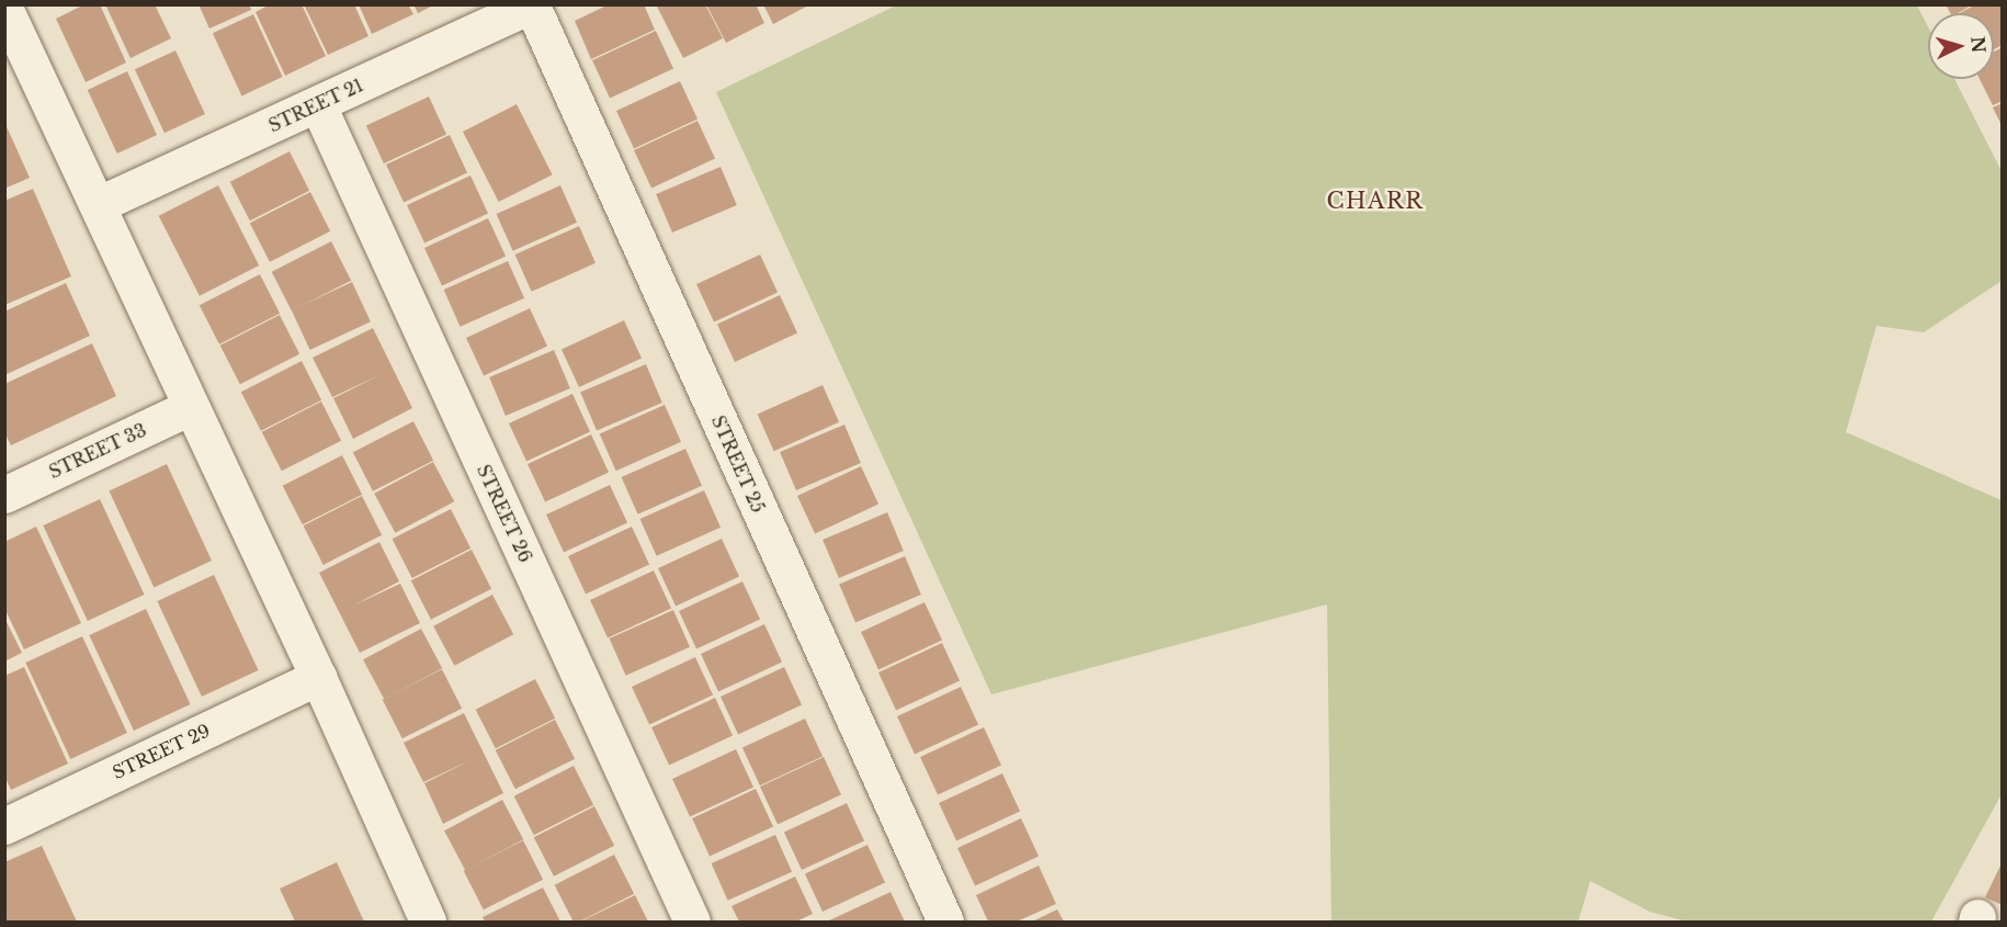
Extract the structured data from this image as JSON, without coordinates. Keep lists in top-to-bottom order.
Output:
{
  "streets": {
    "street": [
      "STREET 21",
      "STREET 33",
      "STREET 25",
      "STREET 26",
      "STREET 29"
    ]
  },
  "crossings": [
    ["STREET 21", "STREET 25"],
    ["STREET 21", "STREET 26"]
  ],
  "districts": ["CHARR"],
  "north": "right"
}
